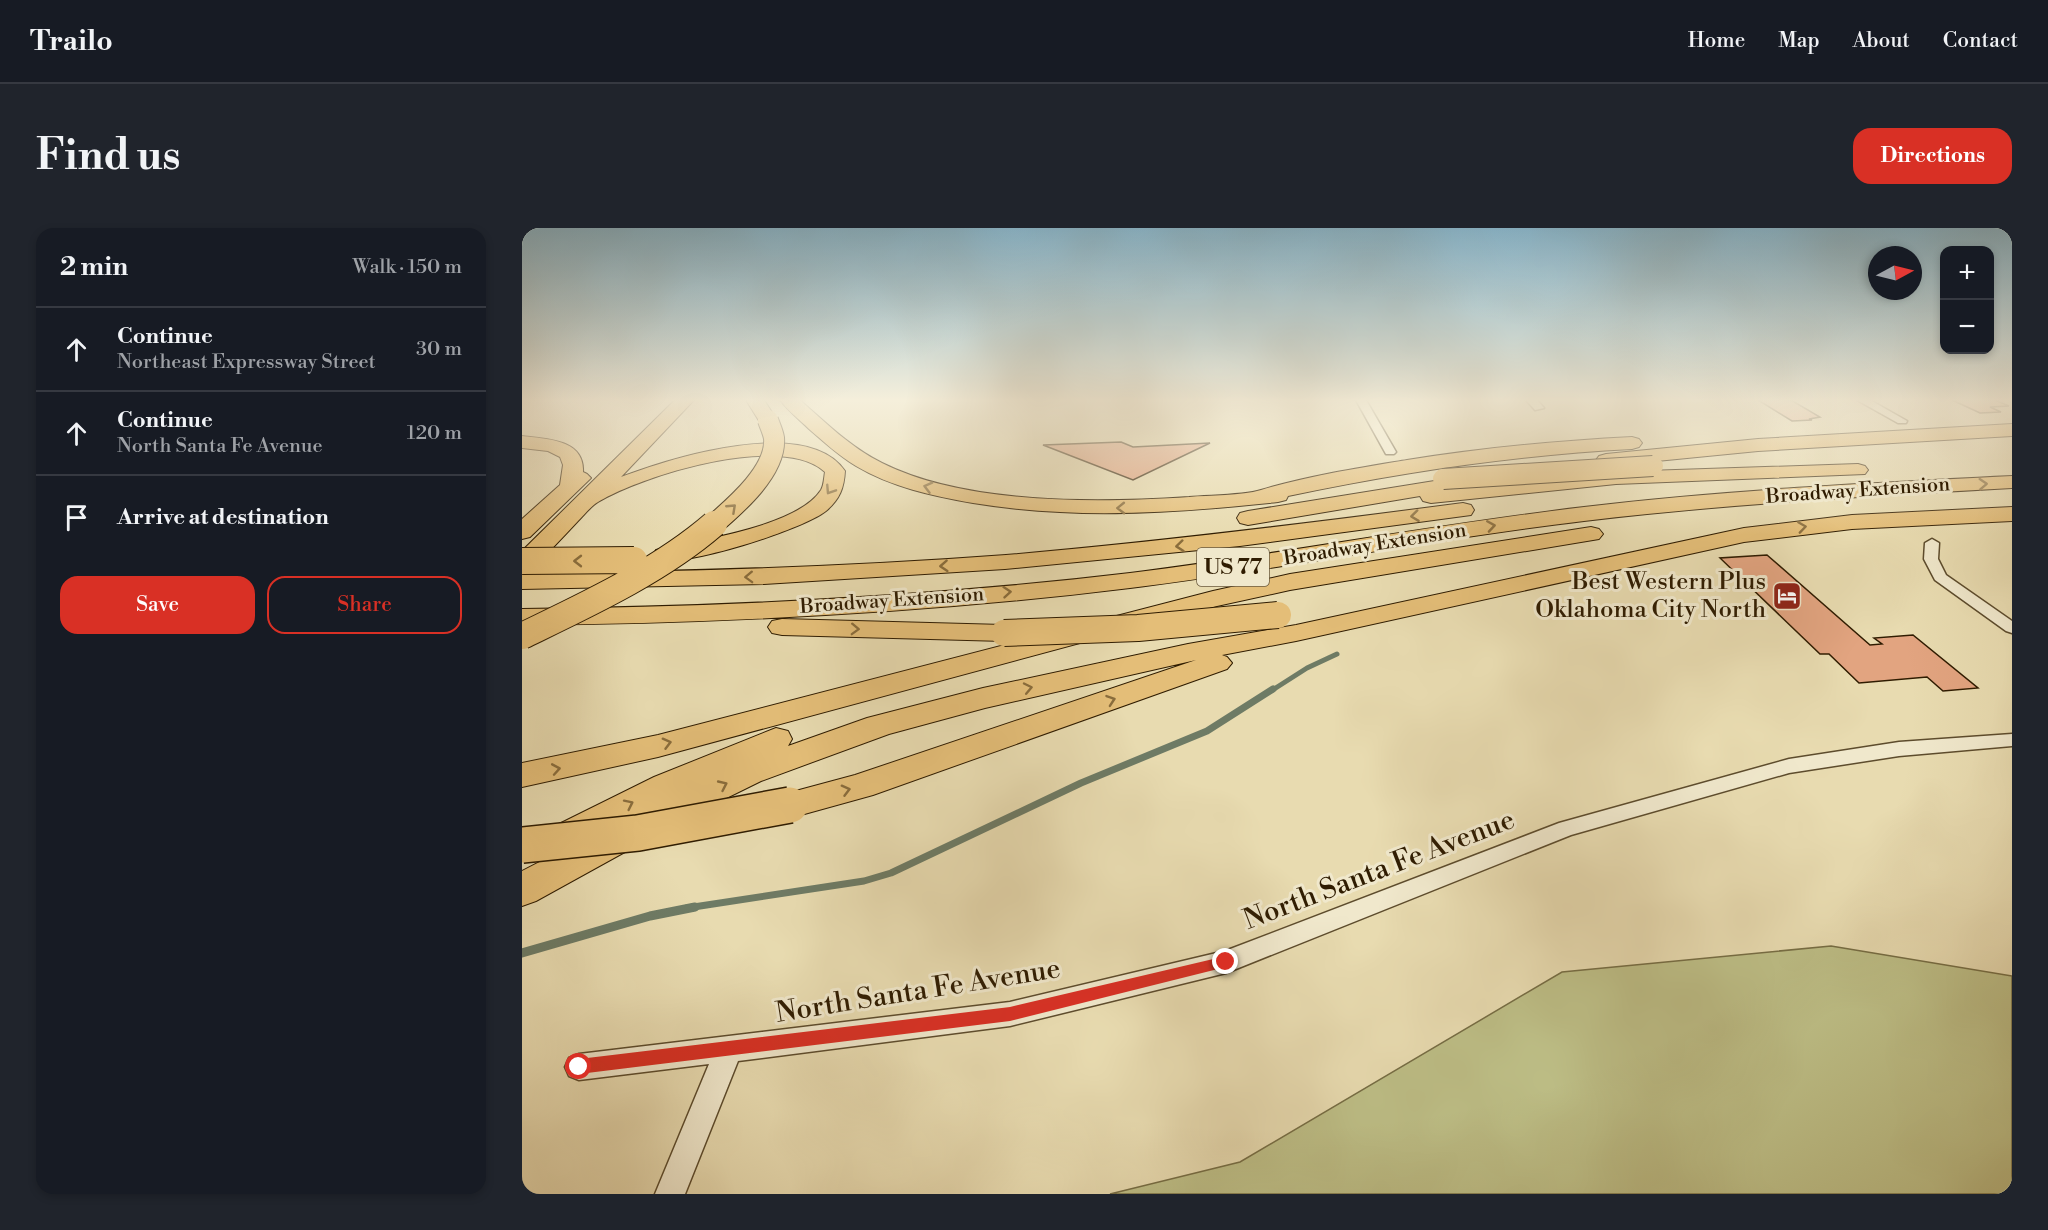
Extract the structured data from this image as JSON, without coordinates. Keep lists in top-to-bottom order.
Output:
{
  "streets": {
    "highway": ["Broadway Extension", "US 77"],
    "street": ["North Santa Fe Avenue"]
  },
  "places": {
    "hotel": ["Best Western Plus Oklahoma City North"]
  },
  "north": "right",
  "page": {
    "header": "Trailo",
    "nav": [
      "Home",
      "Map",
      "About",
      "Contact"
    ],
    "buttons": [
      "Directions",
      ["Save", "Share"]
    ],
    "title": "Find us",
    "heading": ["2 min", "Walk · 150 m"],
    "map_buttons": ["+", "−"],
    "list": [
      ["Continue", "Northeast Expressway Street", "30 m"],
      ["Continue", "North Santa Fe Avenue", "120 m"],
      "Arrive at destination"
    ]
  }
}
